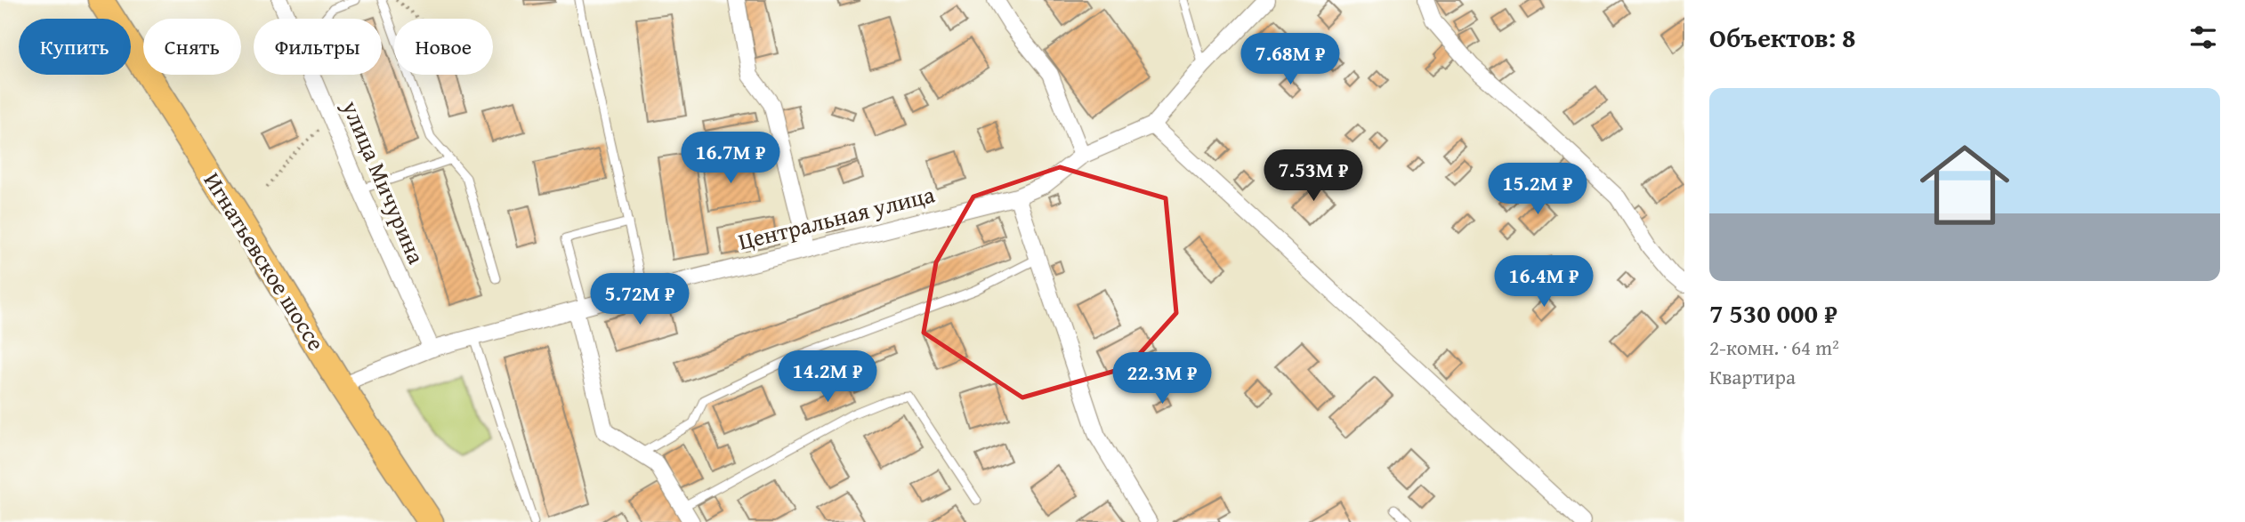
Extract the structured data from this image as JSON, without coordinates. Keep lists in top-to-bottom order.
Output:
{
  "streets": {
    "main road": ["Игнатьевское шоссе"],
    "street": ["улица Мичурина", "Центральная улица"]
  },
  "crossings": [
    ["улица Мичурина", "Центральная улица"],
    ["Центральная улица", "Игнатьевское шоссе"]
  ],
  "page": {
    "heading": "Объектов: 8",
    "chip": [
      "Купить",
      "Снять",
      "Фильтры",
      "Новое"
    ],
    "price": [
      "7.68M ₽",
      "16.7M ₽",
      "7.53M ₽",
      "15.2M ₽",
      "16.4M ₽",
      "5.72M ₽",
      "14.2M ₽",
      "22.3M ₽"
    ],
    "list": [
      {
        "name": "7 530 000 ₽",
        "note": "2-комн. · 64 m² · Квартира"
      }
    ]
  }
}
